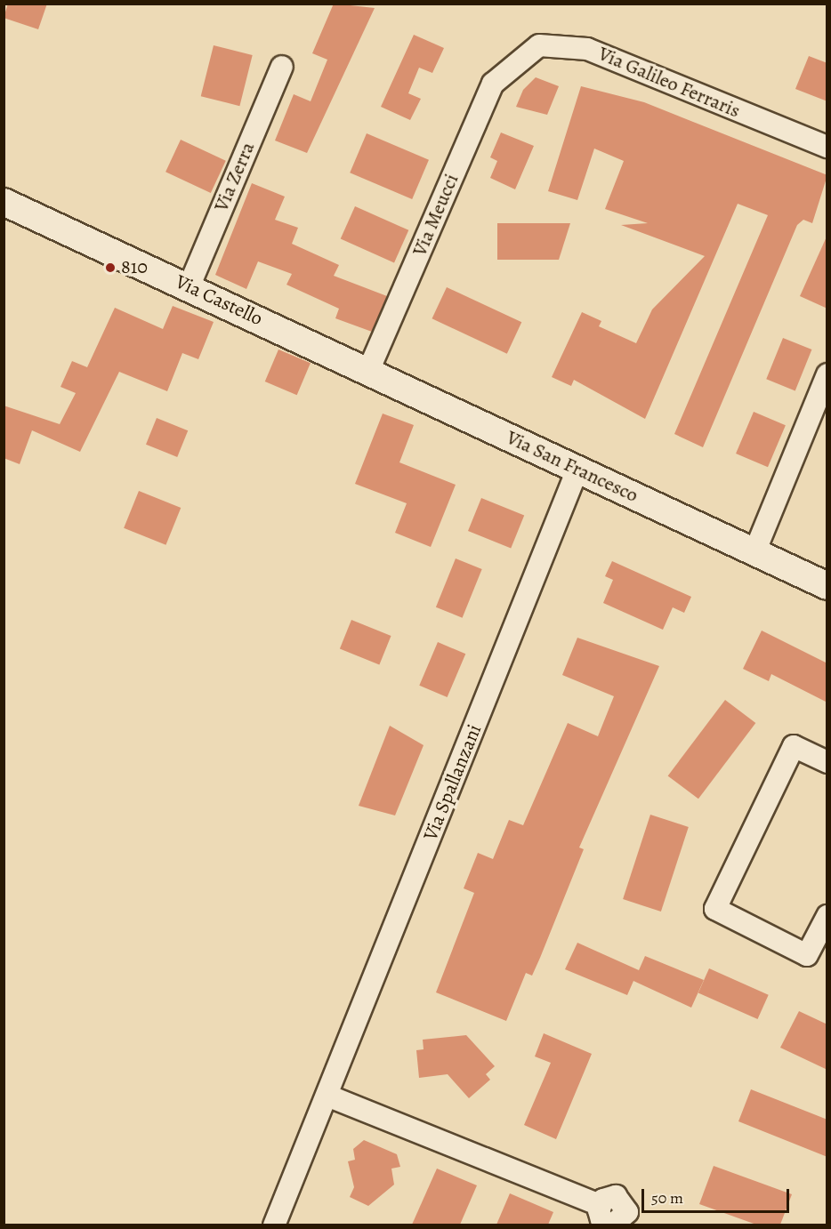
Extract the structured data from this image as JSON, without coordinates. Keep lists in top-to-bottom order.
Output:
{
  "streets": {
    "street": [
      "Via Galileo Ferraris",
      "Via Zerra",
      "Via Meucci",
      "Via Castello",
      "Via San Francesco",
      "Via Spallanzani"
    ]
  },
  "crossings": [
    ["Via Galileo Ferraris", "Via Meucci"],
    ["Via Zerra", "Via Castello"],
    ["Via Meucci", "Via San Francesco"],
    ["Via Castello", "Via San Francesco"],
    ["Via San Francesco", "Via Spallanzani"]
  ],
  "places": ["810"],
  "scale_bar": "50 m"
}
